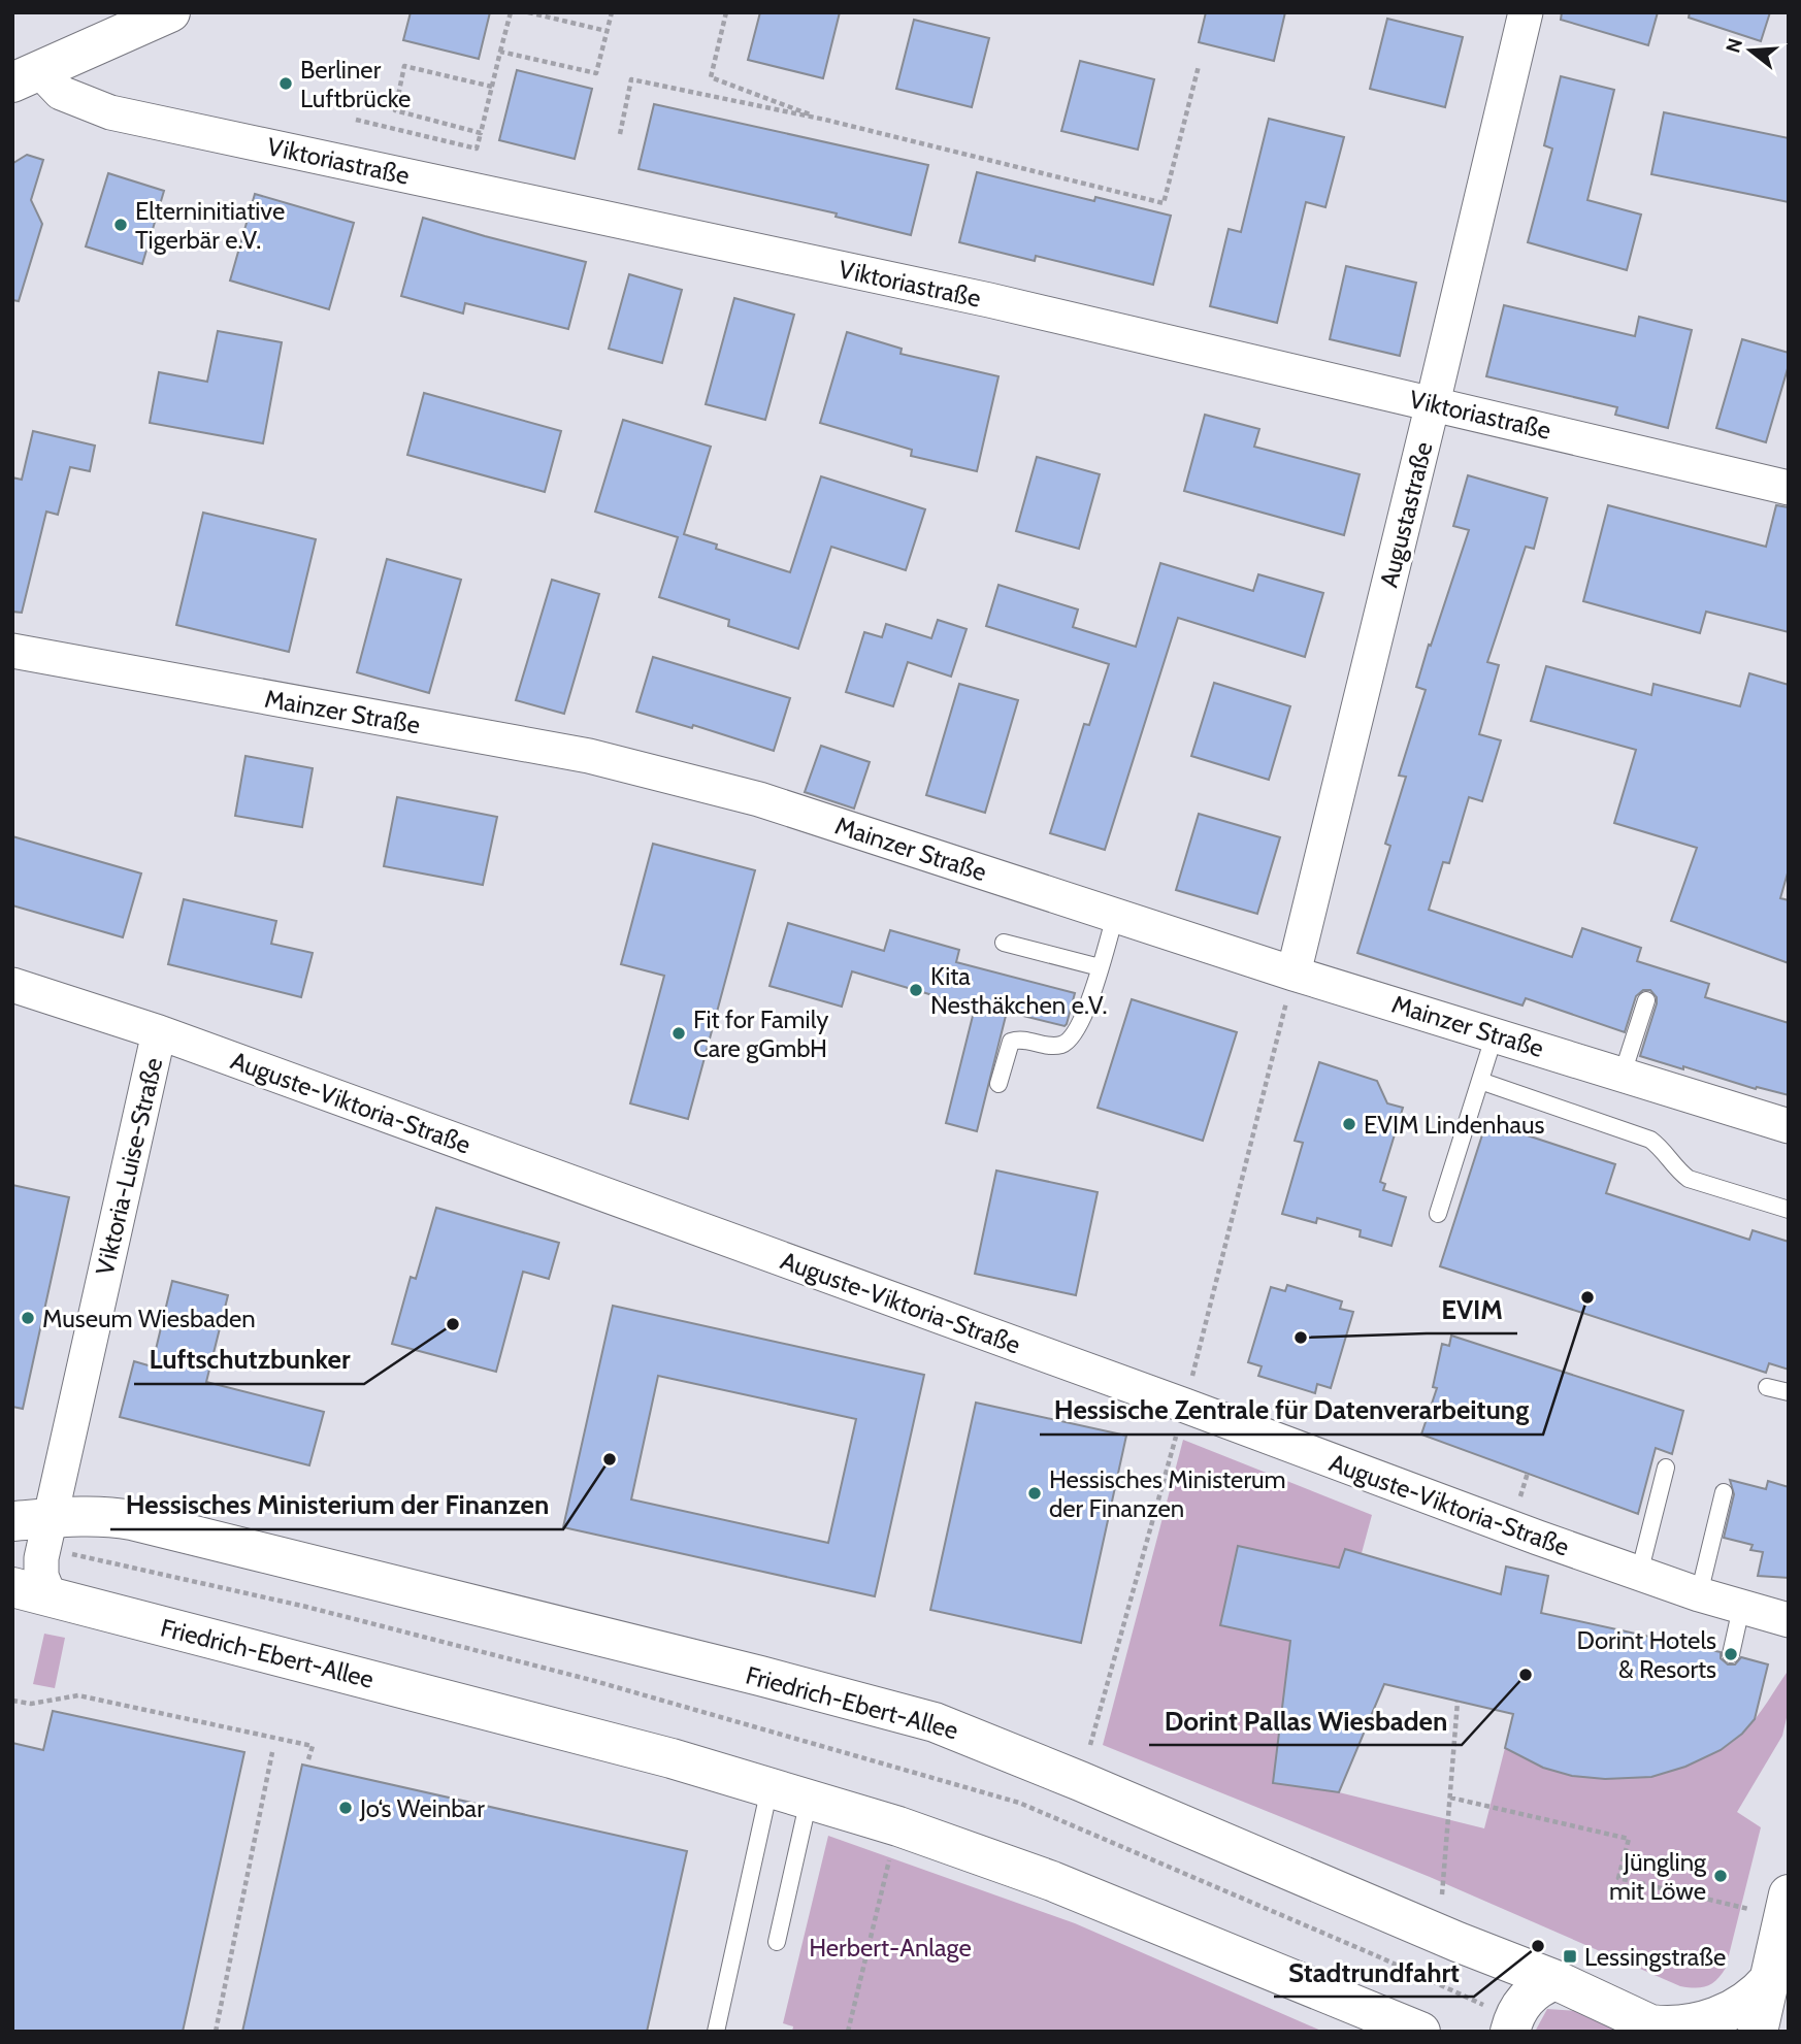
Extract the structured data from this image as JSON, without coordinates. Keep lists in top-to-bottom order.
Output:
{
  "streets": {
    "street": [
      "Viktoriastraße",
      "Augustastraße",
      "Mainzer Straße",
      "Auguste-Viktoria-Straße",
      "Viktoria-Luise-Straße",
      "Friedrich-Ebert-Allee"
    ]
  },
  "crossings": [
    ["Viktoriastraße", "Augustastraße"],
    ["Augustastraße", "Mainzer Straße"],
    ["Auguste-Viktoria-Straße", "Viktoria-Luise-Straße"],
    ["Viktoria-Luise-Straße", "Friedrich-Ebert-Allee"]
  ],
  "parks": ["Herbert-Anlage"],
  "places": {
    "other": [
      "Berliner Luftbrücke",
      "Elterninitiative Tigerbär e.V.",
      "Kita Nesthäkchen e.V.",
      "Fit for Family Care gGmbH",
      "EVIM Lindenhaus",
      "Hessische Zentrale für Datenverarbeitung",
      "Museum Wiesbaden",
      "Luftschutzbunker",
      "EVIM",
      "Hessisches Ministerium der Finanzen",
      "Hessisches Ministerum der Finanzen",
      "Dorint Hotels & Resorts",
      "Dorint Pallas Wiesbaden",
      "Jo‘s Weinbar",
      "Jüngling mit Löwe",
      "Stadtrundfahrt"
    ],
    "transit": ["Lessingstraße"]
  },
  "north": "left"
}
